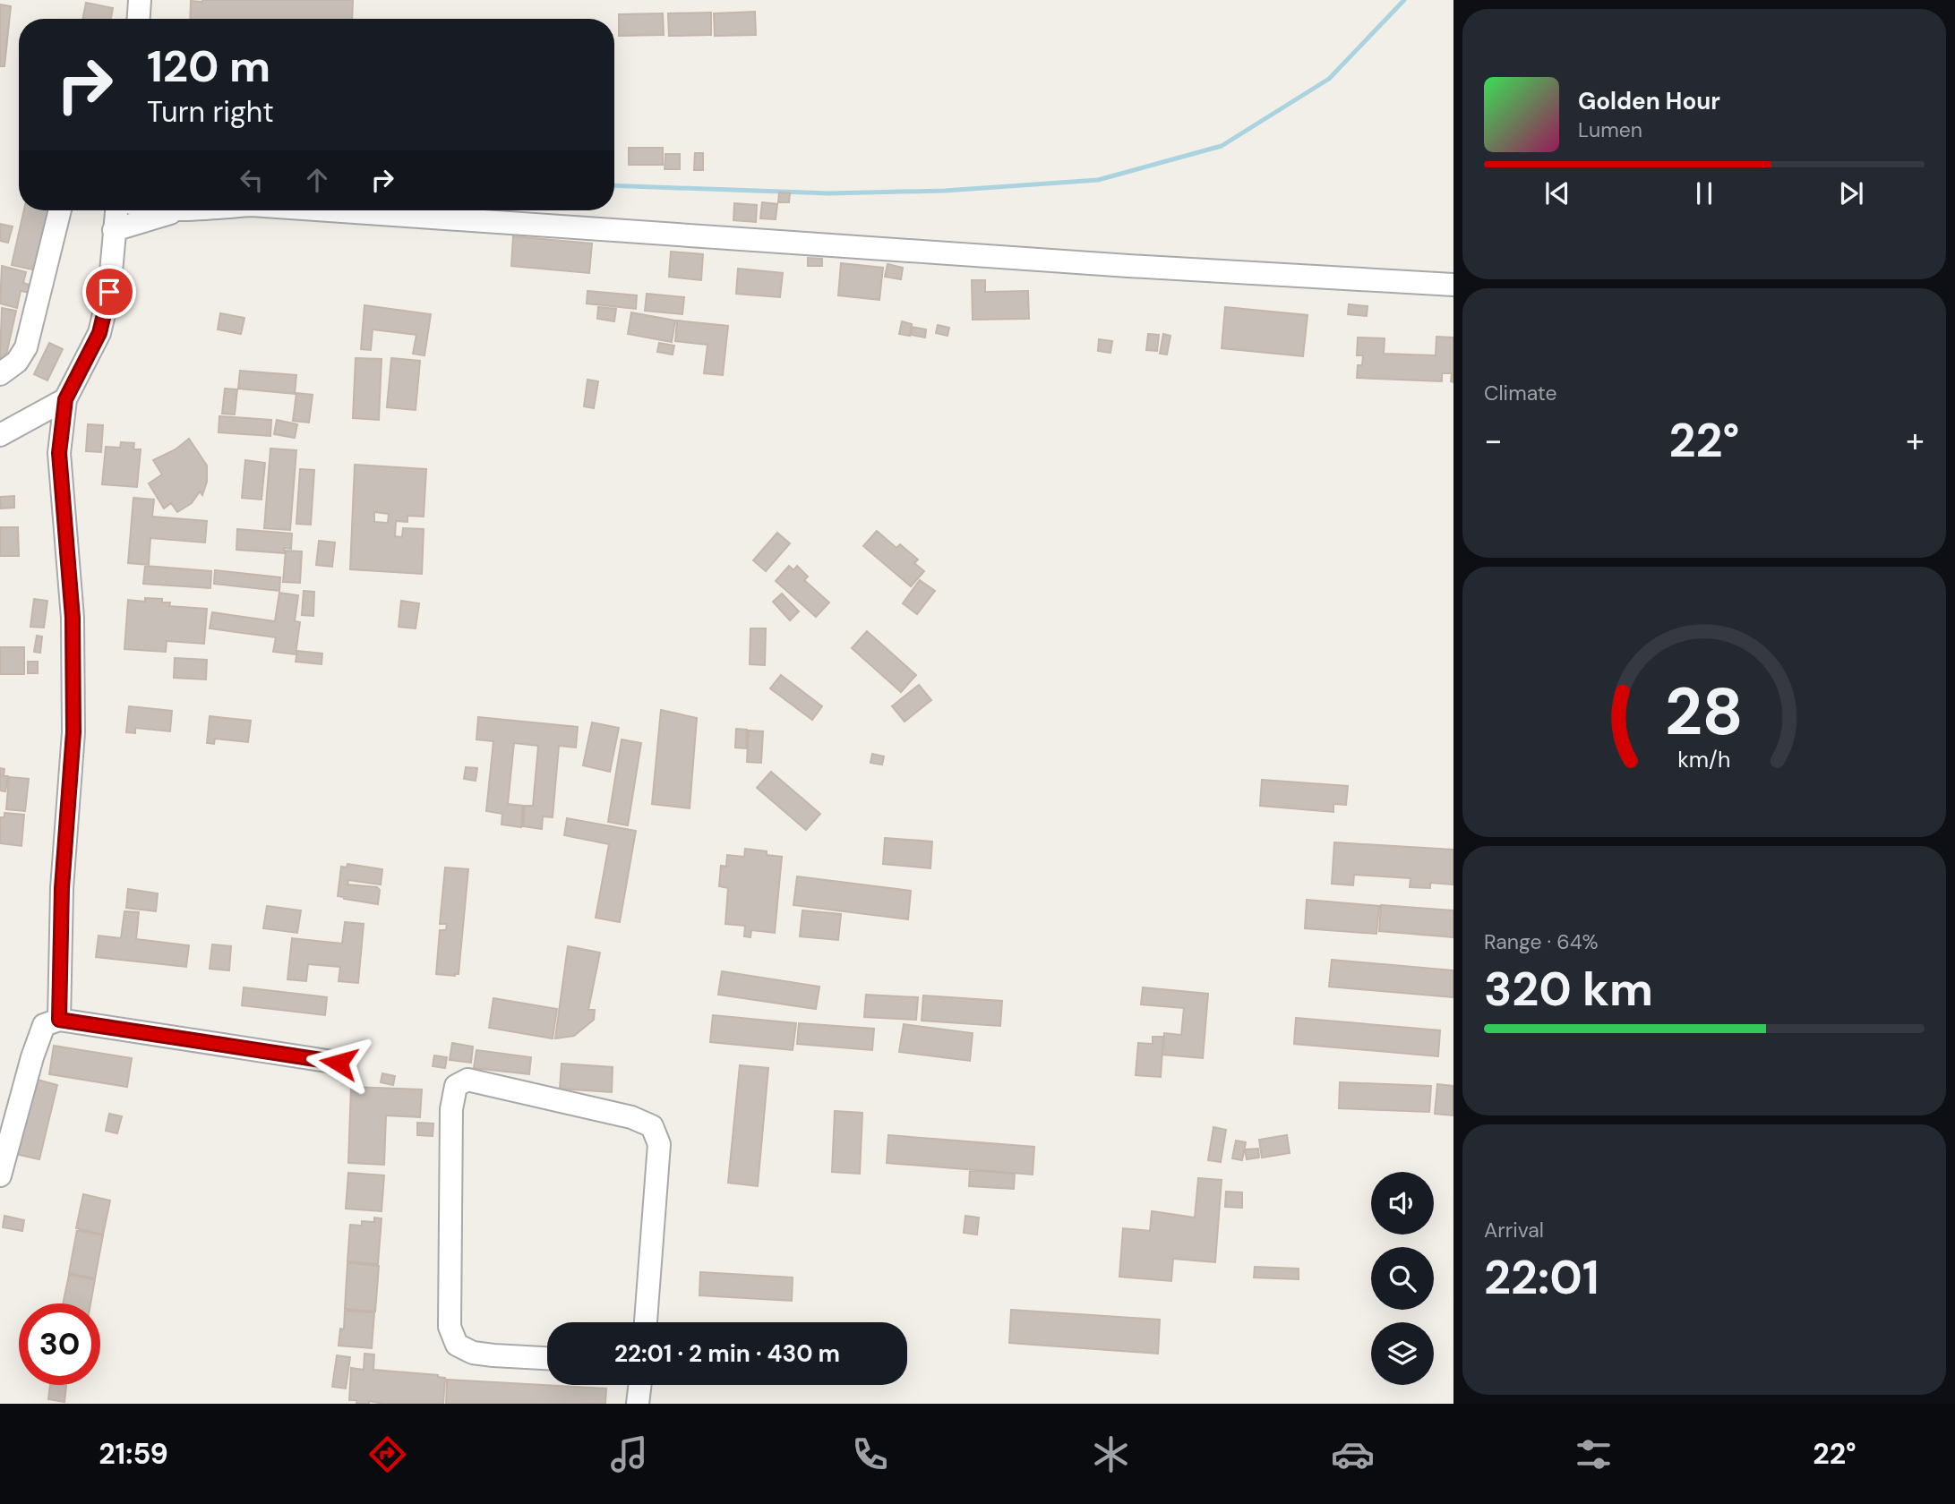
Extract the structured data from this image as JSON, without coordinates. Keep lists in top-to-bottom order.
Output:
{
  "page": {
    "turn": ["120 m", "Turn right"],
    "song": ["Golden Hour", "Lumen"],
    "tile": [
      "Climate",
      ["Range · 64%", "320 km"],
      ["Arrival", "22:01"]
    ],
    "heat": ["−", "22°", "+"],
    "limit": "30",
    "trip": "22:01 · 2 min · 430 m",
    "tabs": ["21:59", "22°"],
    "gauge": ["28", "km/h"]
  }
}
